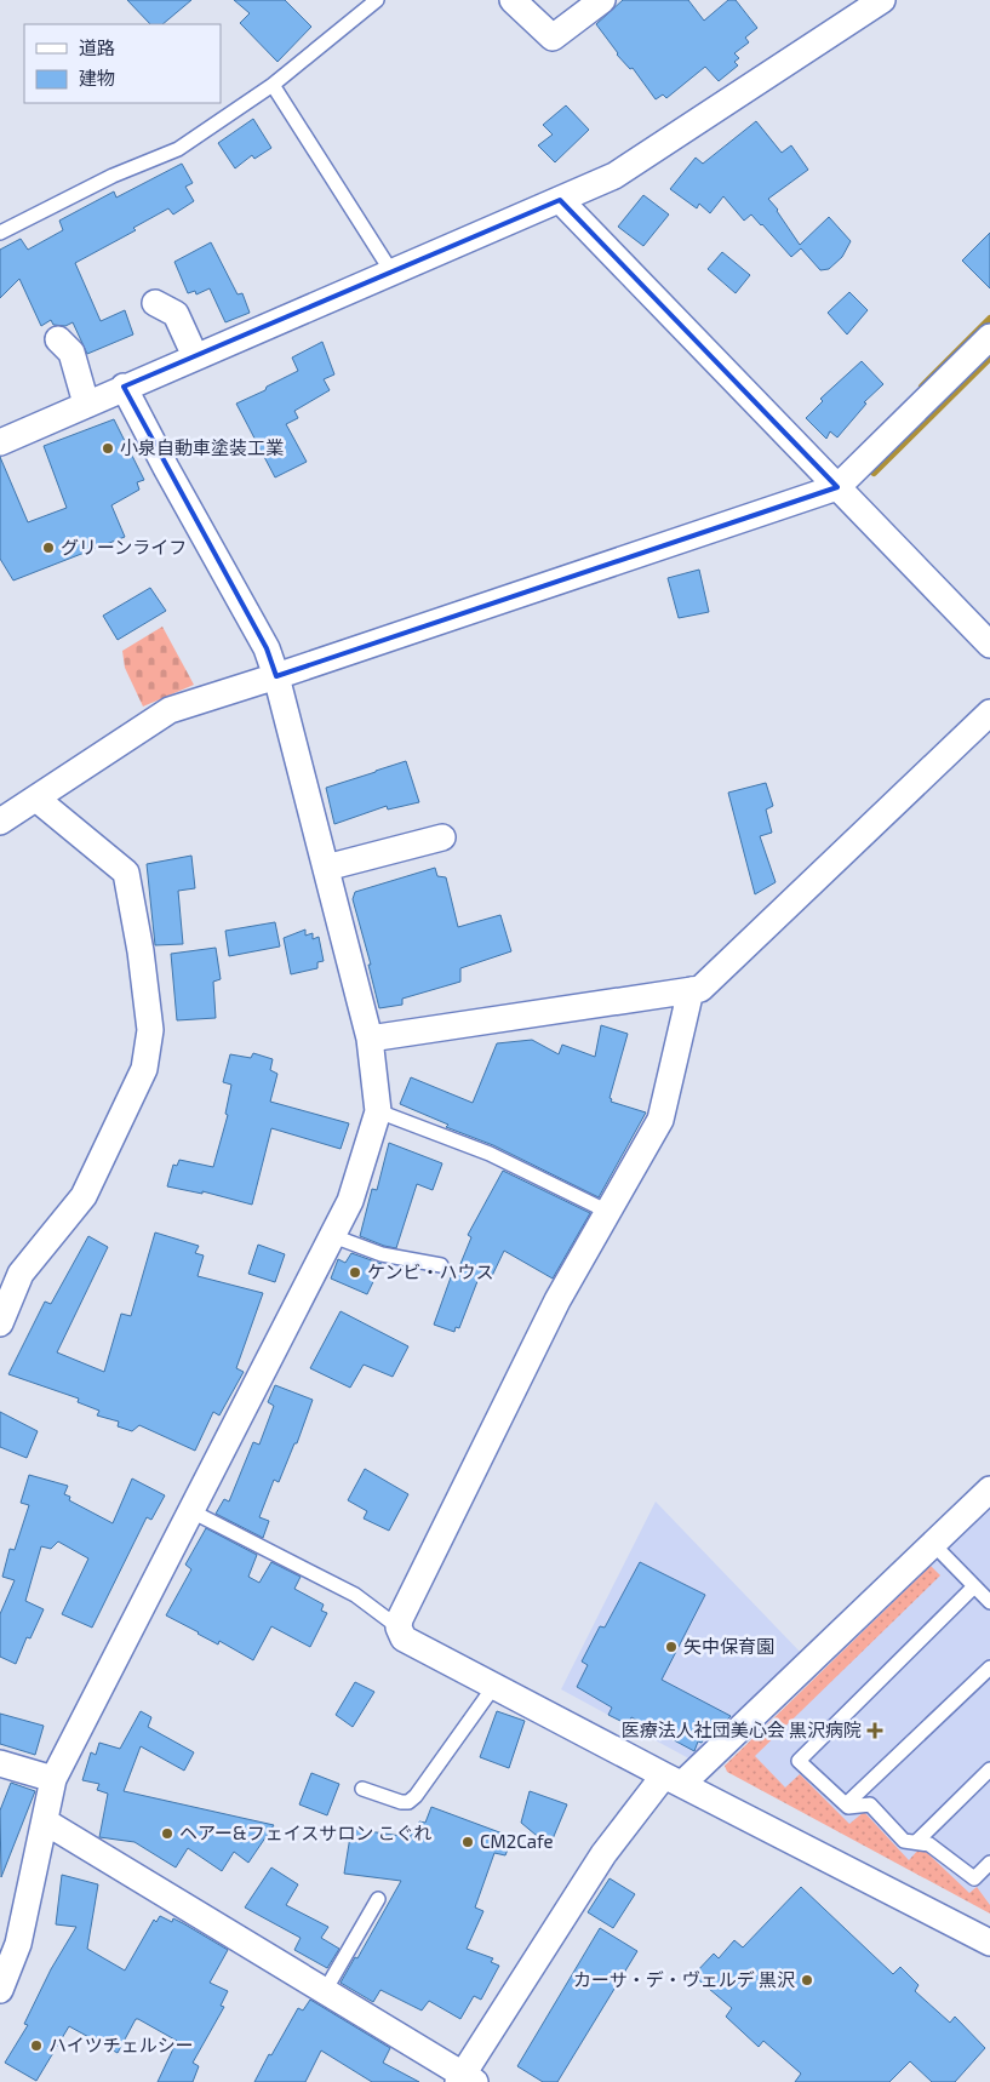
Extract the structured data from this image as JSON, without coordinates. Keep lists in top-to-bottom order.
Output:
{
  "places": {
    "other": [
      "小泉自動車塗装工業",
      "グリーンライフ",
      "ケンビ・ハウス",
      "矢中保育園",
      "ヘアー&フェイスサロン こぐれ",
      "CM2Cafe",
      "カーサ・デ・ヴェルデ 黒沢",
      "ハイツチェルシー"
    ],
    "health": ["医療法人社団美心会 黒沢病院"]
  },
  "legend": ["道路", "建物"]
}
